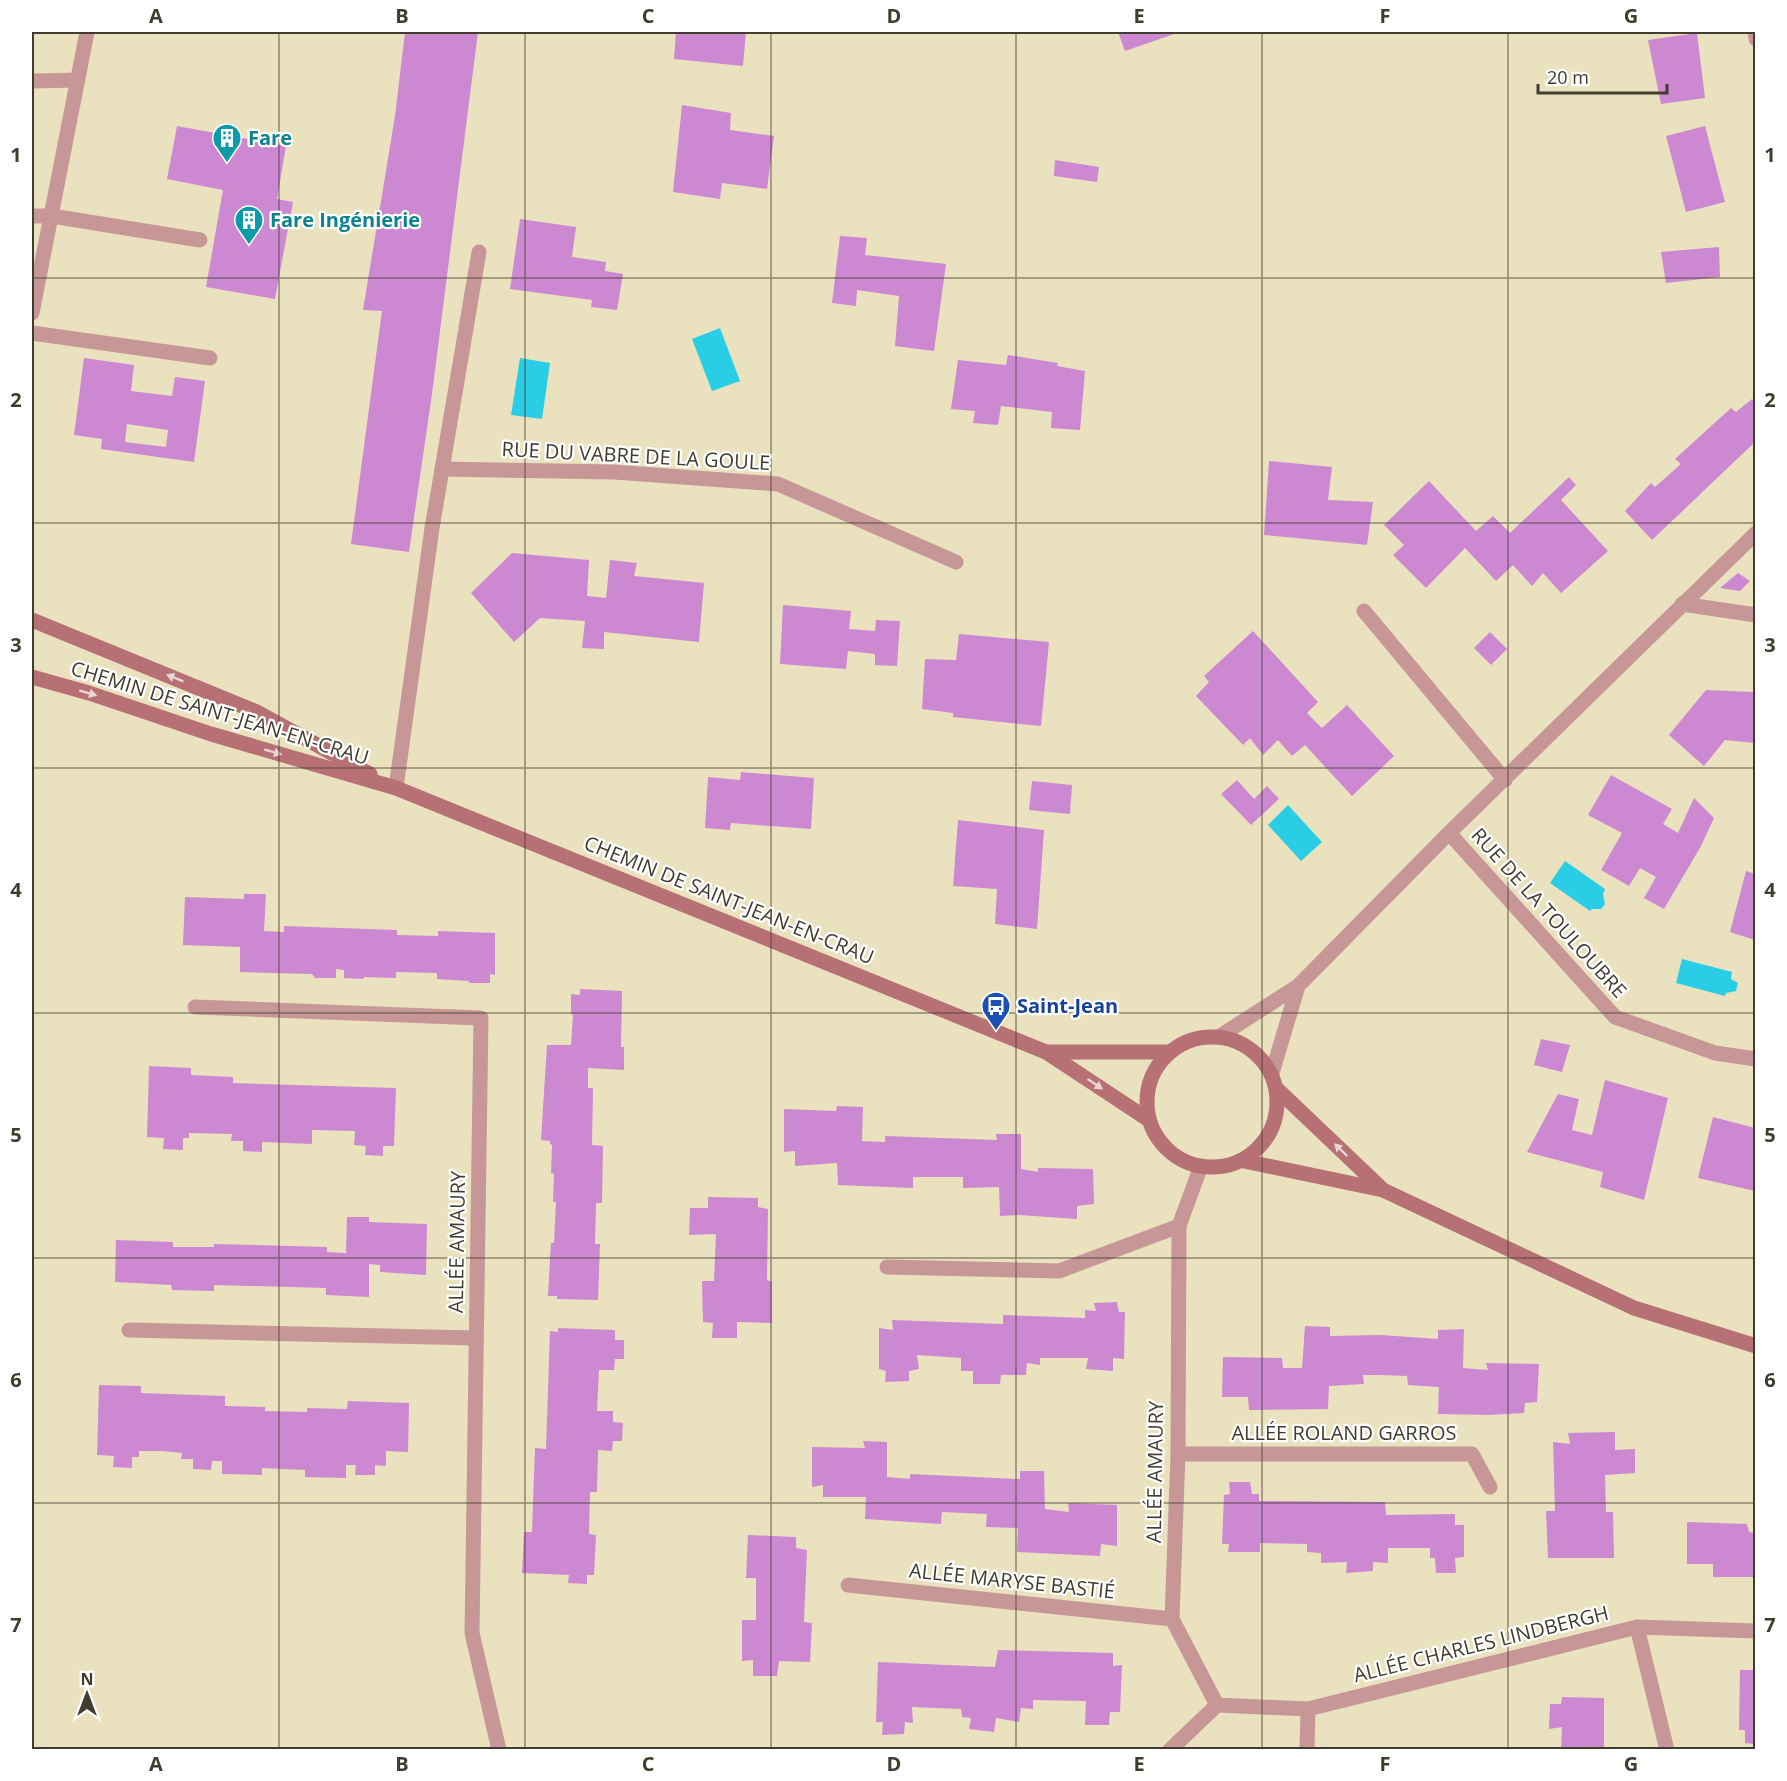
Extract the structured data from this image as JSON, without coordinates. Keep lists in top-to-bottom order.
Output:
{
  "streets": {
    "street": [
      "RUE DU VABRE DE LA GOULE",
      "CHEMIN DE SAINT-JEAN-EN-CRAU",
      "RUE DE LA TOULOUBRE",
      "ALLÉE AMAURY",
      "ALLÉE ROLAND GARROS",
      "ALLÉE MARYSE BASTIÉ",
      "ALLÉE CHARLES LINDBERGH"
    ]
  },
  "crossings": [
    ["ALLÉE AMAURY", "ALLÉE ROLAND GARROS"],
    ["ALLÉE AMAURY", "ALLÉE MARYSE BASTIÉ"],
    ["ALLÉE AMAURY", "ALLÉE CHARLES LINDBERGH"]
  ],
  "places": {
    "building": ["Fare", "Fare Ingénierie"],
    "bus stop": ["Saint-Jean"]
  },
  "scale_bar": "20 m",
  "north": "top",
  "grid": {
    "columns": [
      "A",
      "B",
      "C",
      "D",
      "E",
      "F",
      "G"
    ],
    "rows": [
      "1",
      "2",
      "3",
      "4",
      "5",
      "6",
      "7"
    ]
  }
}
